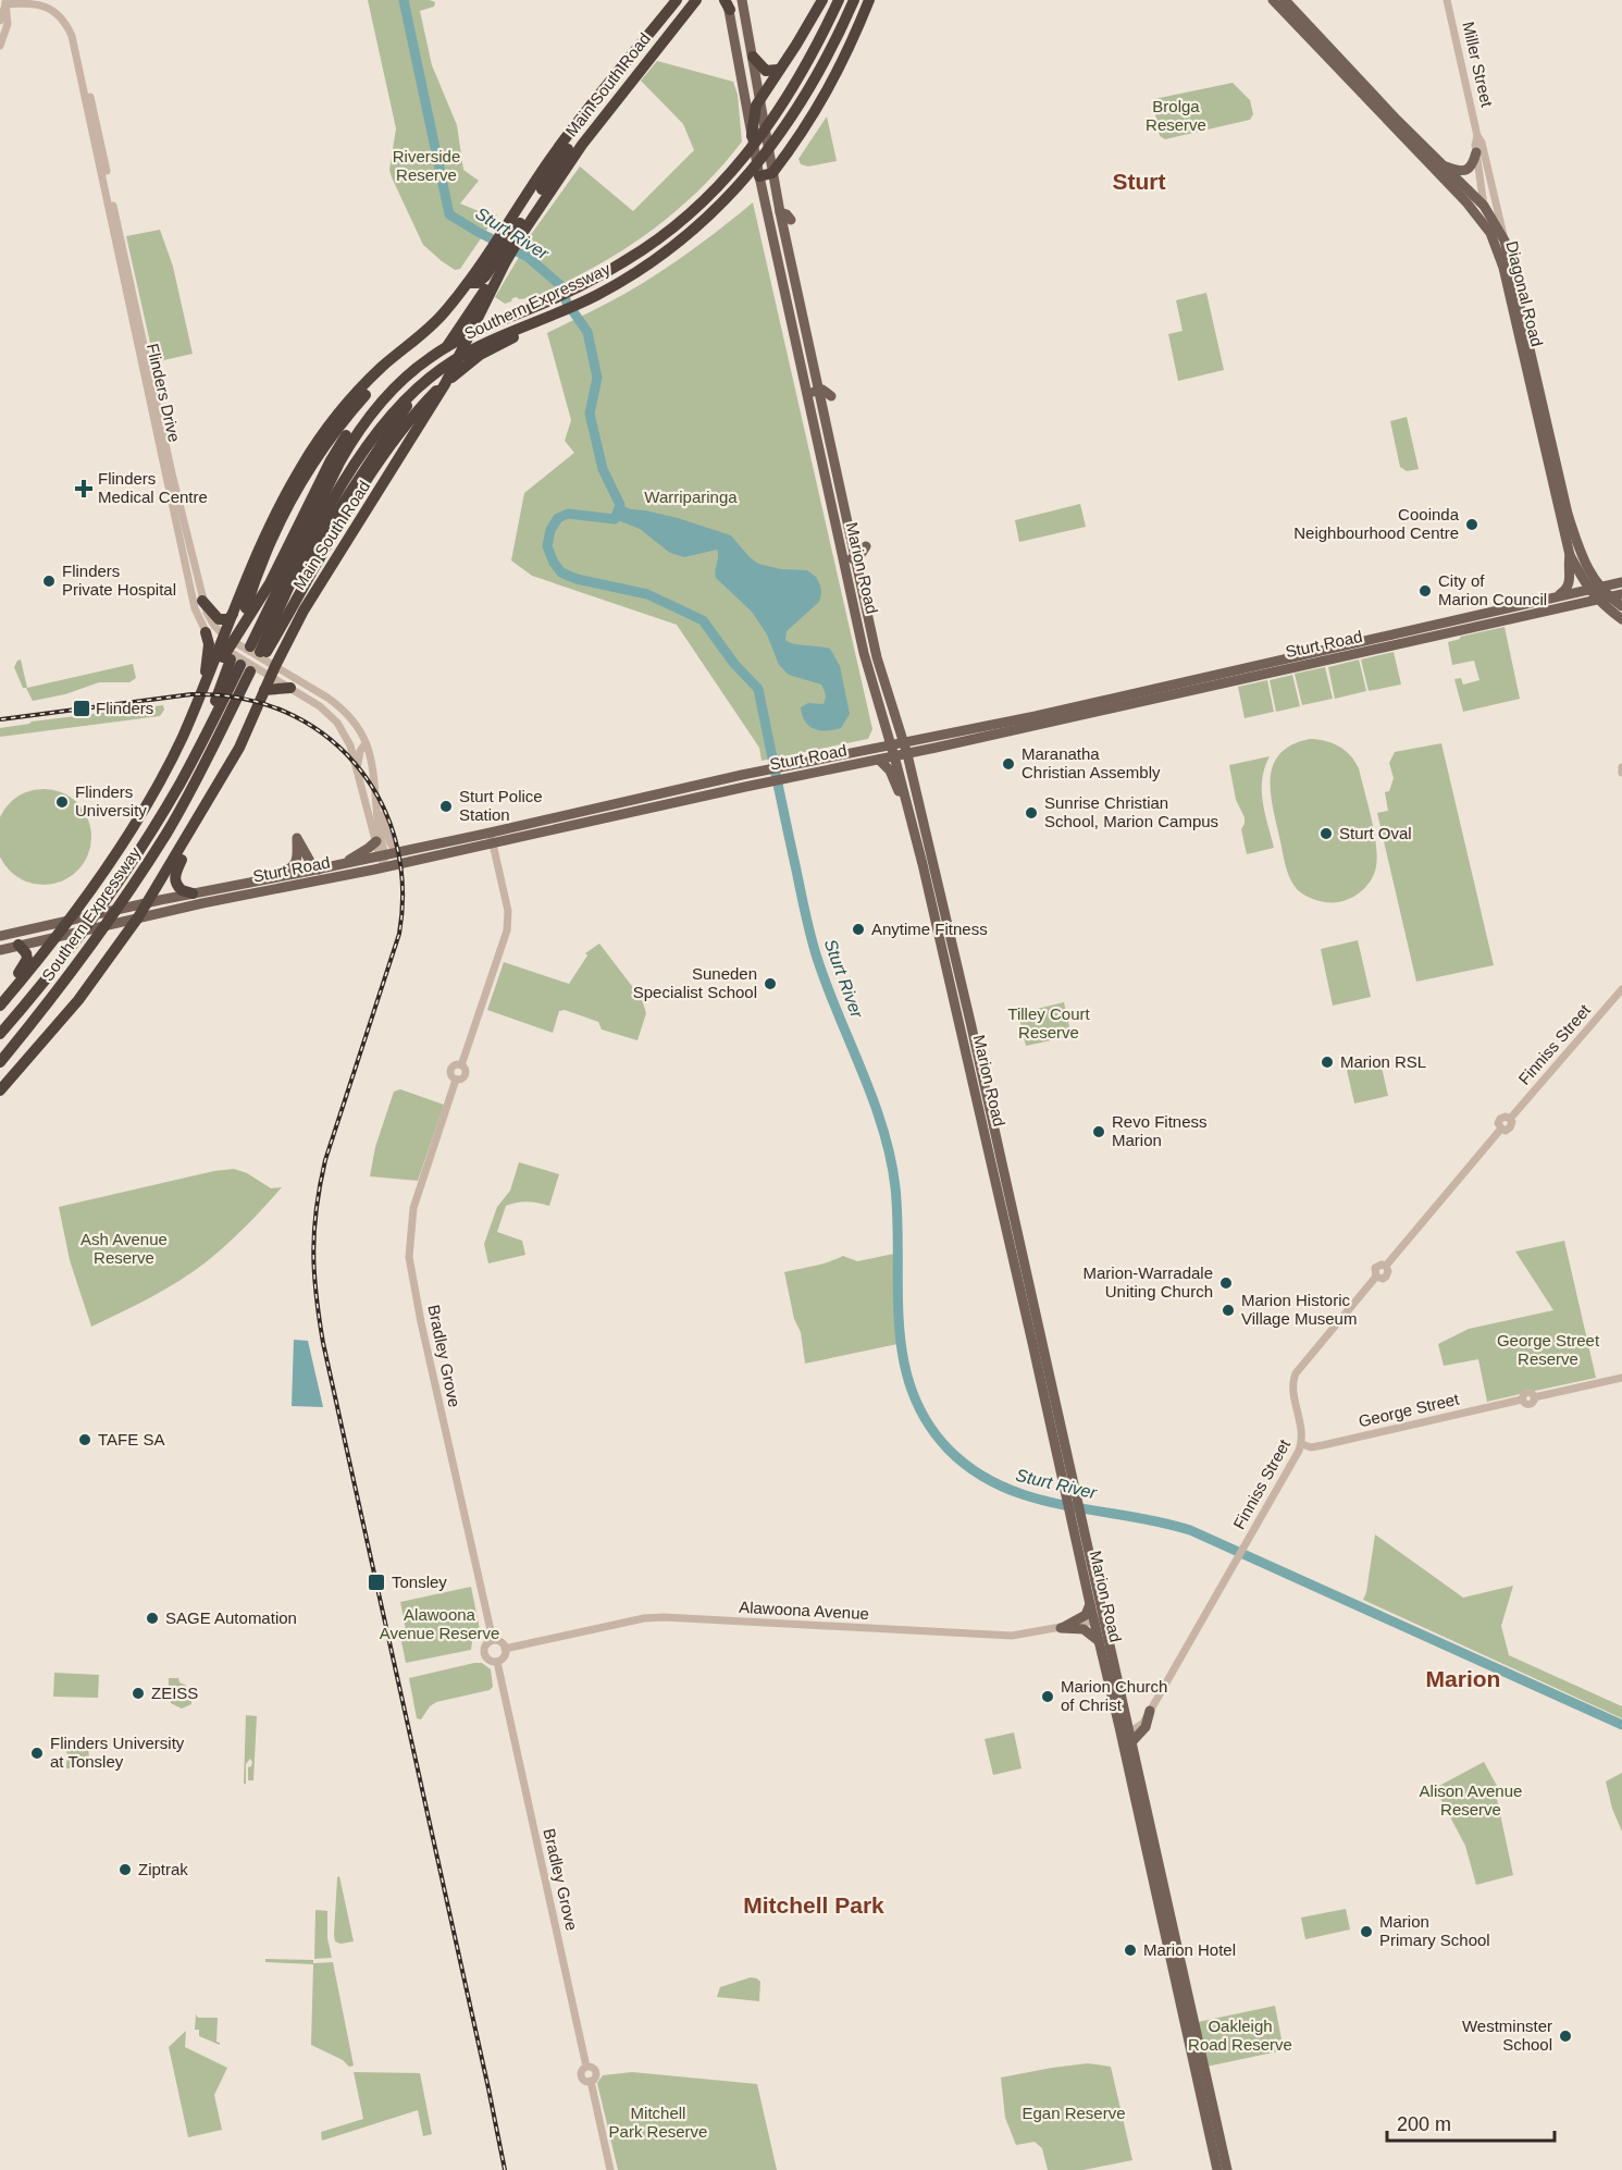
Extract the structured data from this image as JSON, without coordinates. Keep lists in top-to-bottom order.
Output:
{
  "streets": {
    "highway": ["Main South Road", "Southern Expressway"],
    "main road": ["Diagonal Road", "Marion Road", "Sturt Road"],
    "street": [
      "Miller Street",
      "Flinders Drive",
      "Finniss Street",
      "Bradley Grove",
      "George Street",
      "Alawoona Avenue"
    ]
  },
  "crossings": [
    ["Miller Street", "Diagonal Road"],
    ["Main South Road", "Southern Expressway"],
    ["Main South Road", "Flinders Drive"],
    ["Main South Road", "Sturt Road"],
    ["Diagonal Road", "Sturt Road"],
    ["Southern Expressway", "Flinders Drive"],
    ["Southern Expressway", "Marion Road"],
    ["Marion Road", "Sturt Road"],
    ["Marion Road", "Finniss Street"],
    ["Marion Road", "Alawoona Avenue"],
    ["Sturt Road", "Bradley Grove"],
    ["Finniss Street", "George Street"],
    ["Bradley Grove", "Alawoona Avenue"]
  ],
  "districts": ["Sturt", "Marion", "Mitchell Park"],
  "water": ["Sturt River"],
  "parks": [
    "Brolga Reserve",
    "Riverside Reserve",
    "Warriparinga",
    "Tilley Court Reserve",
    "Ash Avenue Reserve",
    "George Street Reserve",
    "Alawoona Avenue Reserve",
    "Alison Avenue Reserve",
    "Oakleigh Road Reserve",
    "Mitchell Park Reserve",
    "Egan Reserve"
  ],
  "places": {
    "health": ["Flinders Medical Centre"],
    "other": [
      "Cooinda Neighbourhood Centre",
      "Flinders Private Hospital",
      "City of Marion Council",
      "Maranatha Christian Assembly",
      "Flinders University",
      "Sturt Police Station",
      "Sunrise Christian School, Marion Campus",
      "Sturt Oval",
      "Anytime Fitness",
      "Suneden Specialist School",
      "Marion RSL",
      "Revo Fitness Marion",
      "Marion-Warradale Uniting Church",
      "Marion Historic Village Museum",
      "TAFE SA",
      "SAGE Automation",
      "ZEISS",
      "Marion Church of Christ",
      "Flinders University at Tonsley",
      "Ziptrak",
      "Marion Primary School",
      "Marion Hotel",
      "Westminster School"
    ],
    "transit": ["Flinders", "Tonsley"]
  },
  "scale_bar": "200 m"
}
